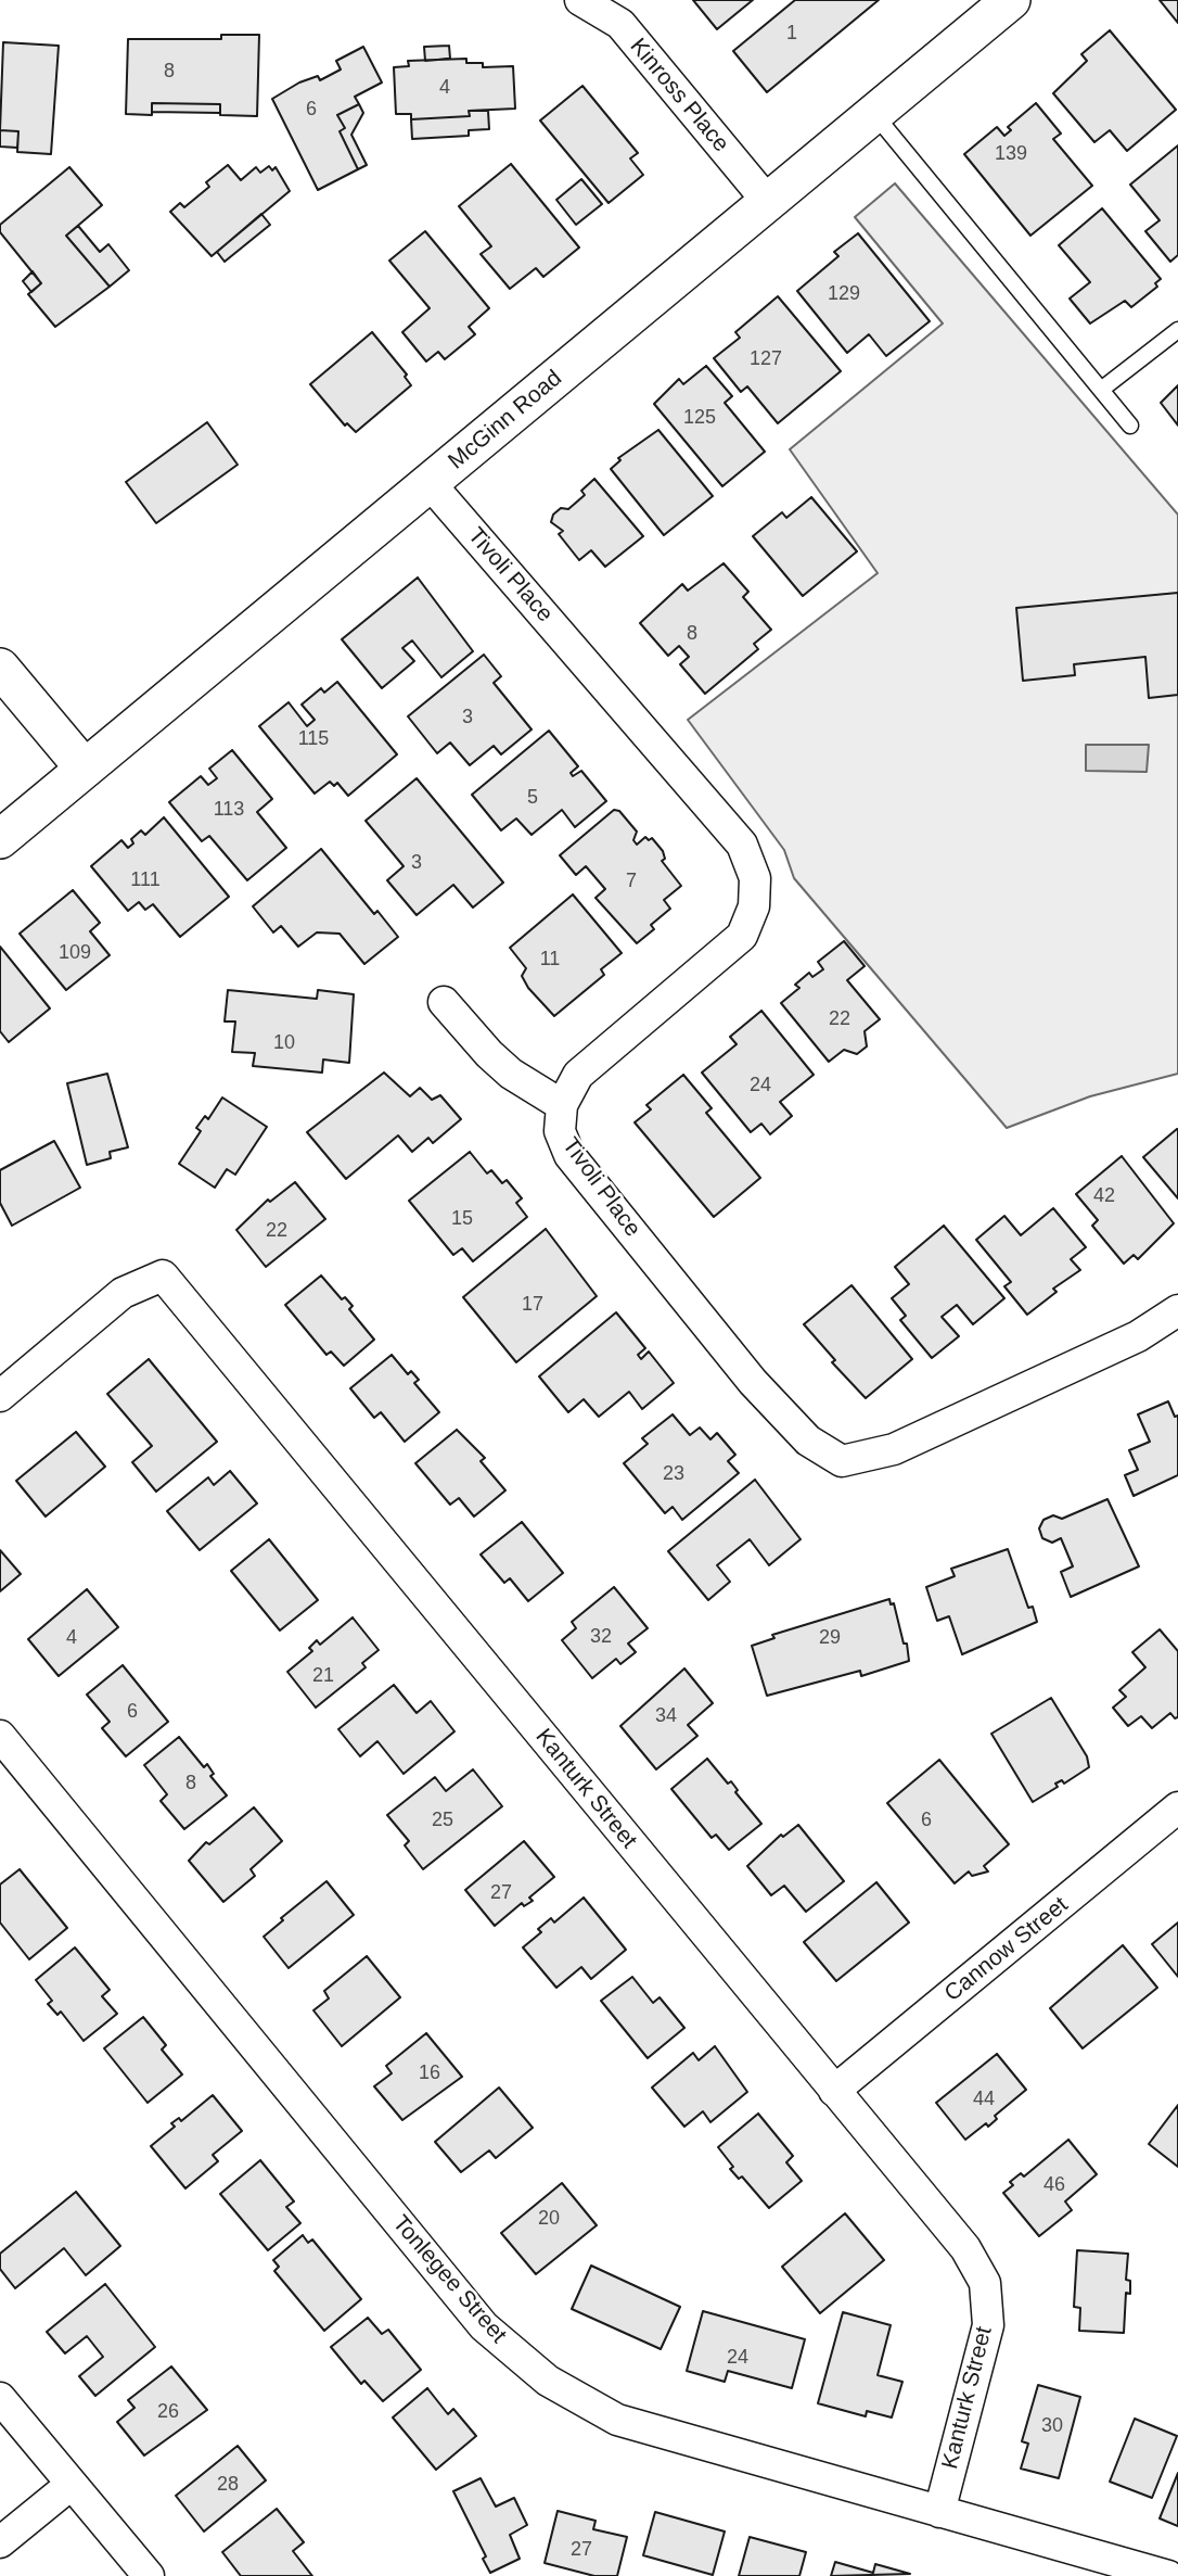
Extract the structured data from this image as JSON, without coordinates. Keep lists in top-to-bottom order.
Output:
{
  "streets": {
    "street": [
      "Kinross Place",
      "McGinn Road",
      "Tivoli Place",
      "Kanturk Street",
      "Cannow Street",
      "Tonlegee Street"
    ]
  },
  "crossings": [
    ["Kinross Place", "McGinn Road"],
    ["McGinn Road", "Tivoli Place"],
    ["Kanturk Street", "Cannow Street"],
    ["Kanturk Street", "Tonlegee Street"]
  ],
  "house_numbers": [
    "1",
    "8",
    "4",
    "6",
    "139",
    "129",
    "127",
    "125",
    "8",
    "3",
    "115",
    "5",
    "113",
    "3",
    "111",
    "7",
    "109",
    "11",
    "22",
    "10",
    "24",
    "42",
    "15",
    "22",
    "17",
    "23",
    "32",
    "4",
    "29",
    "21",
    "6",
    "34",
    "8",
    "25",
    "6",
    "27",
    "16",
    "44",
    "46",
    "20",
    "24",
    "26",
    "30",
    "28",
    "27"
  ]
}
